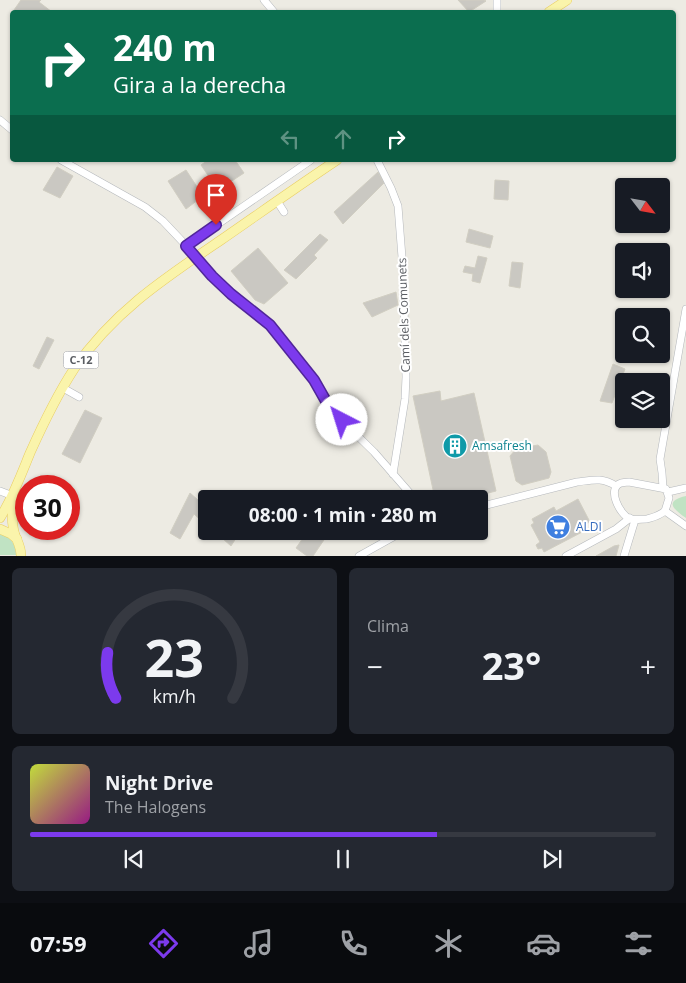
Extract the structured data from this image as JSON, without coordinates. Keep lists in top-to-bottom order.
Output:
{
  "streets": {
    "main road": ["C-12"],
    "street": ["Camí dels Comunets"]
  },
  "places": {
    "building": ["Amsafresh"],
    "supermarket": ["ALDI"]
  },
  "north": "bottom right",
  "page": {
    "turn": ["240 m", "Gira a la derecha"],
    "limit": "30",
    "trip": "08:00 · 1 min · 280 m",
    "tile": "Clima",
    "heat": ["−", "23°", "+"],
    "song": ["Night Drive", "The Halogens"],
    "tabs": "07:59",
    "gauge": ["23", "km/h"]
  }
}
